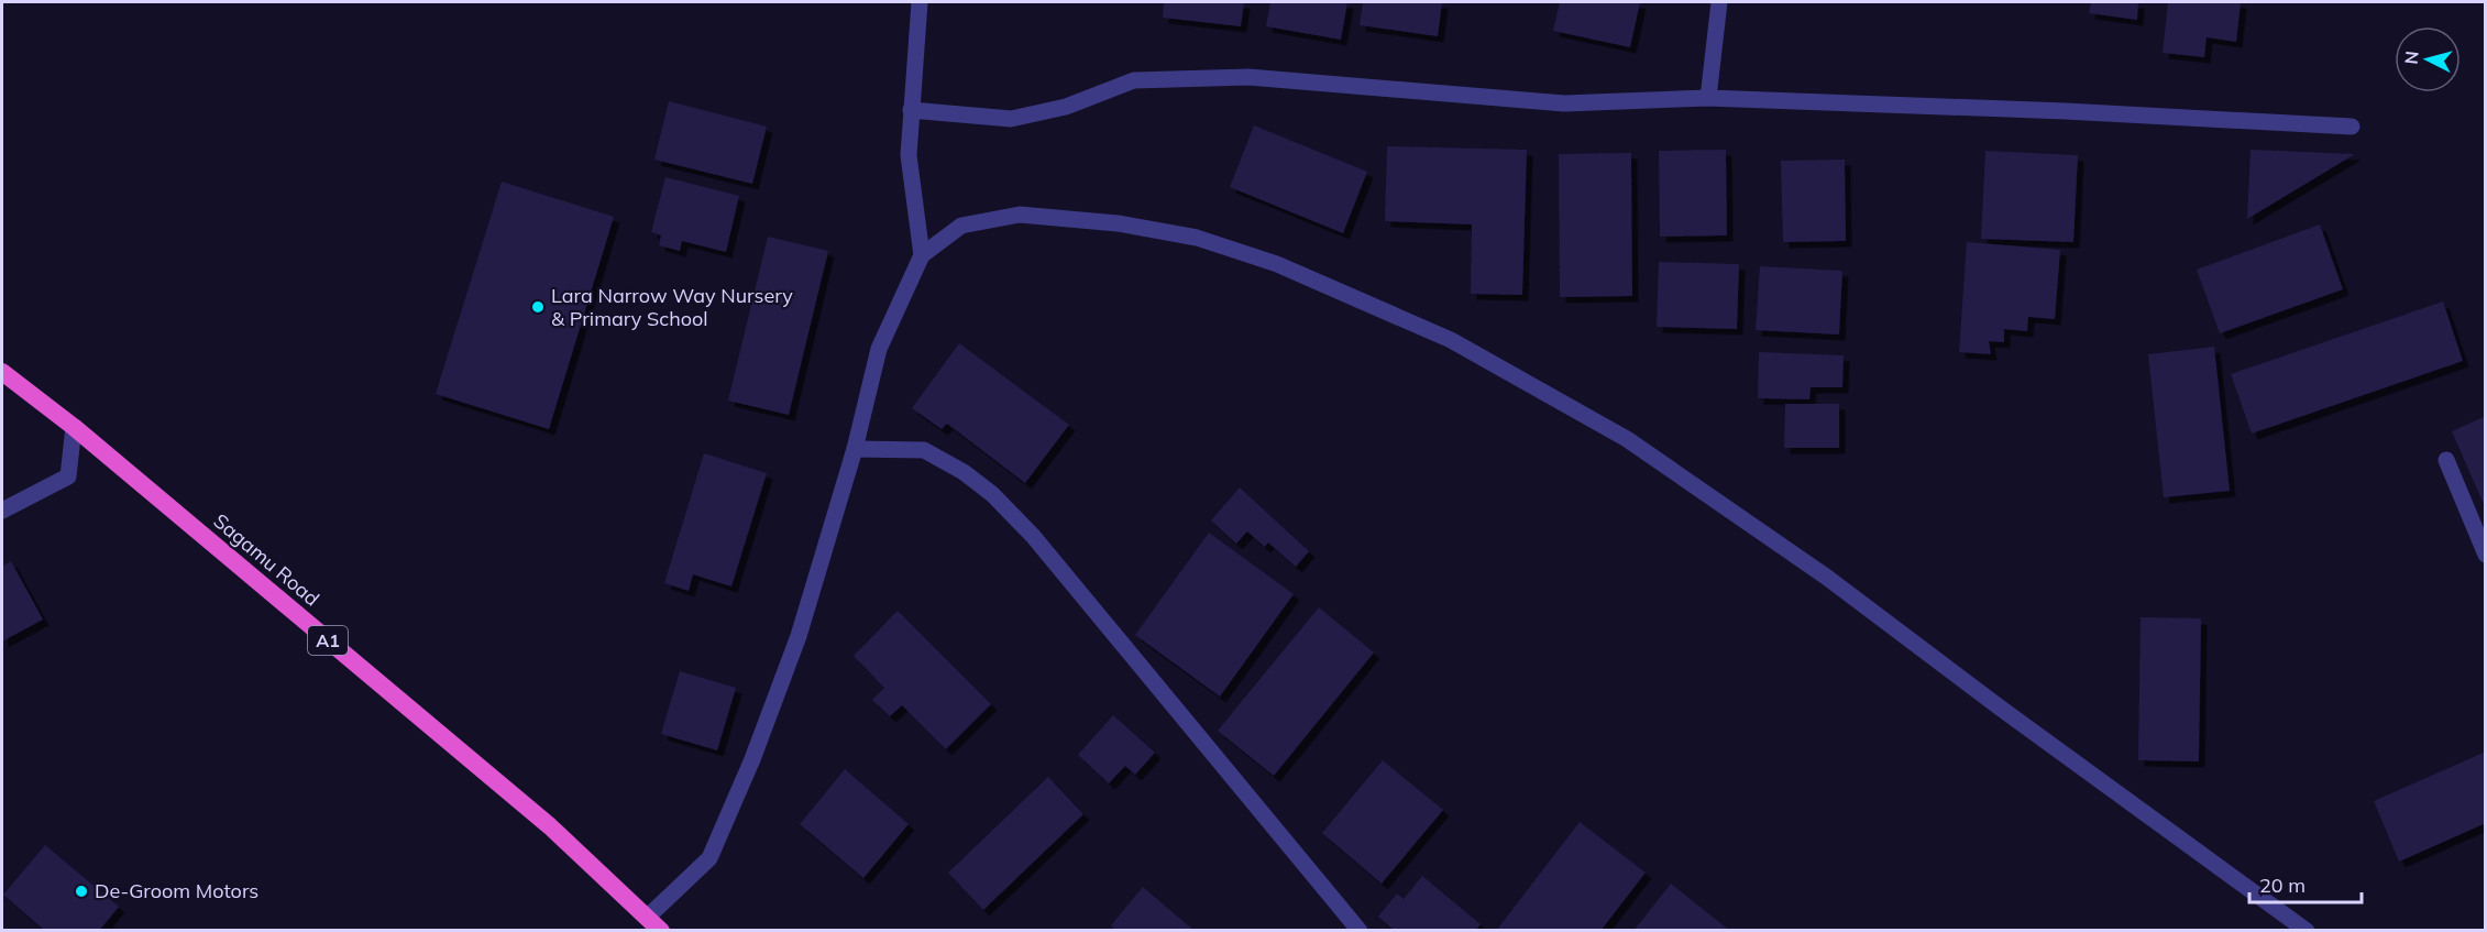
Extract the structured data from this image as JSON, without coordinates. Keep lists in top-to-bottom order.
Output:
{
  "streets": {
    "highway": ["Sagamu Road", "A1"]
  },
  "places": ["Lara Narrow Way Nursery & Primary School", "De-Groom Motors"],
  "scale_bar": "20 m",
  "north": "left"
}
